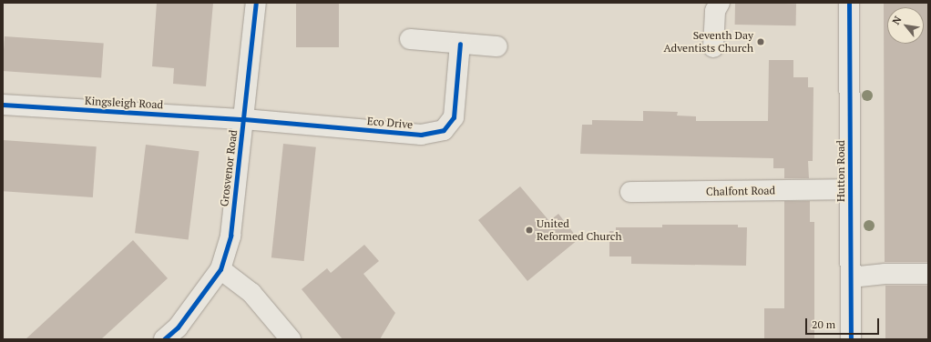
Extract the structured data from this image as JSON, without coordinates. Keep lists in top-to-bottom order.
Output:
{
  "streets": {
    "street": [
      "Kingsleigh Road",
      "Eco Drive",
      "Grosvenor Road",
      "Hutton Road",
      "Chalfont Road"
    ]
  },
  "crossings": [
    ["Kingsleigh Road", "Eco Drive"],
    ["Kingsleigh Road", "Grosvenor Road"],
    ["Eco Drive", "Grosvenor Road"],
    ["Hutton Road", "Chalfont Road"]
  ],
  "places": ["Seventh Day Adventists Church", "United Reformed Church"],
  "scale_bar": "20 m",
  "north": "top left"
}
